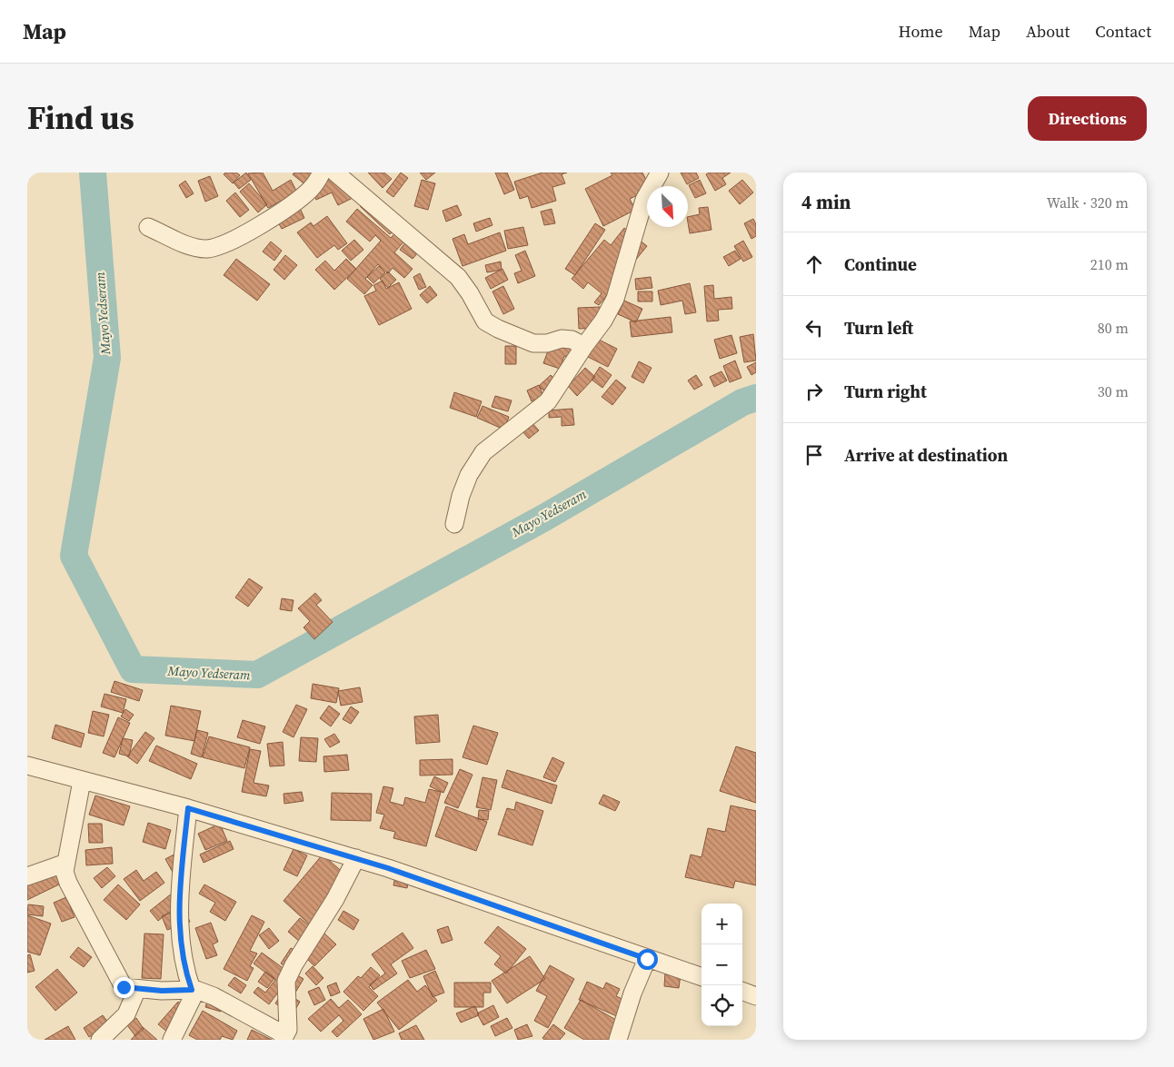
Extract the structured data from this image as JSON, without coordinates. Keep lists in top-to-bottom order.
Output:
{
  "water": ["Mayo Yedseram"],
  "north": "bottom right",
  "page": {
    "header": "Map",
    "nav": [
      "Home",
      "Map",
      "About",
      "Contact"
    ],
    "title": "Find us",
    "buttons": "Directions",
    "heading": ["4 min", "Walk · 320 m"],
    "list": [
      ["Continue", "210 m"],
      ["Turn left", "80 m"],
      ["Turn right", "30 m"],
      "Arrive at destination"
    ],
    "map_buttons": ["+", "−"]
  }
}
